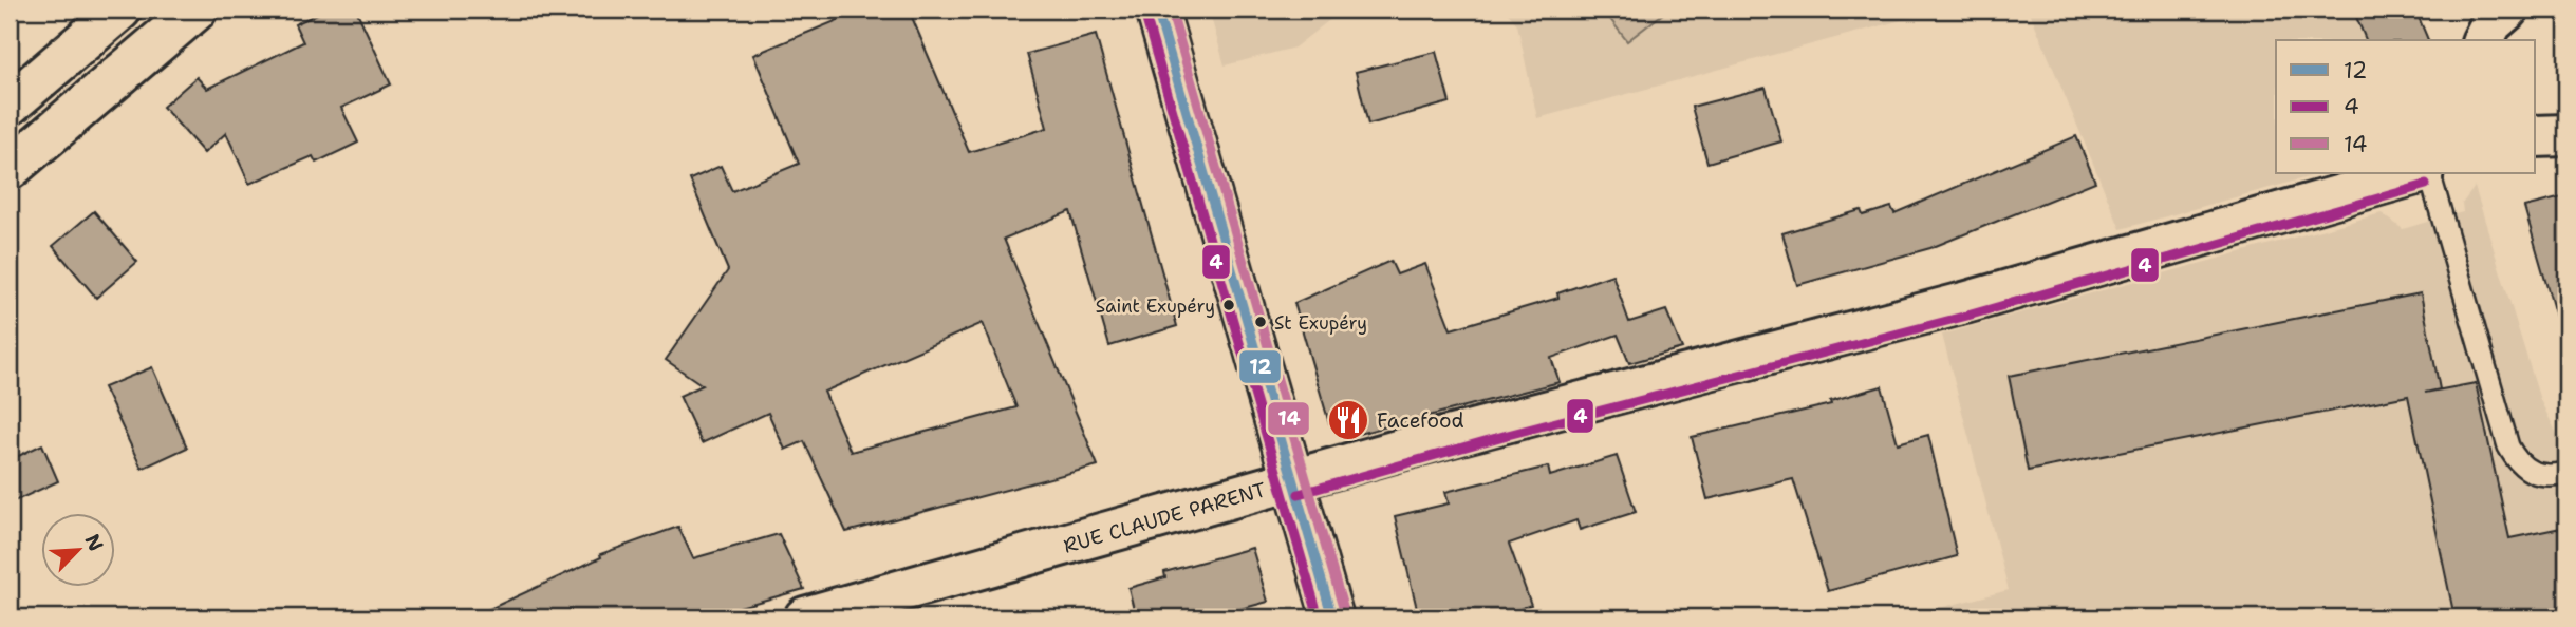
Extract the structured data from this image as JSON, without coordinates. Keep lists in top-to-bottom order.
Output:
{
  "streets": {
    "street": ["RUE CLAUDE PARENT"]
  },
  "places": {
    "other": ["Saint Exupéry", "St Exupéry"],
    "restaurant": ["Facefood"]
  },
  "lines": ["transit line 12", "transit line 14", "transit line 4"],
  "legend": ["12", "4", "14"],
  "north": "top right"
}
